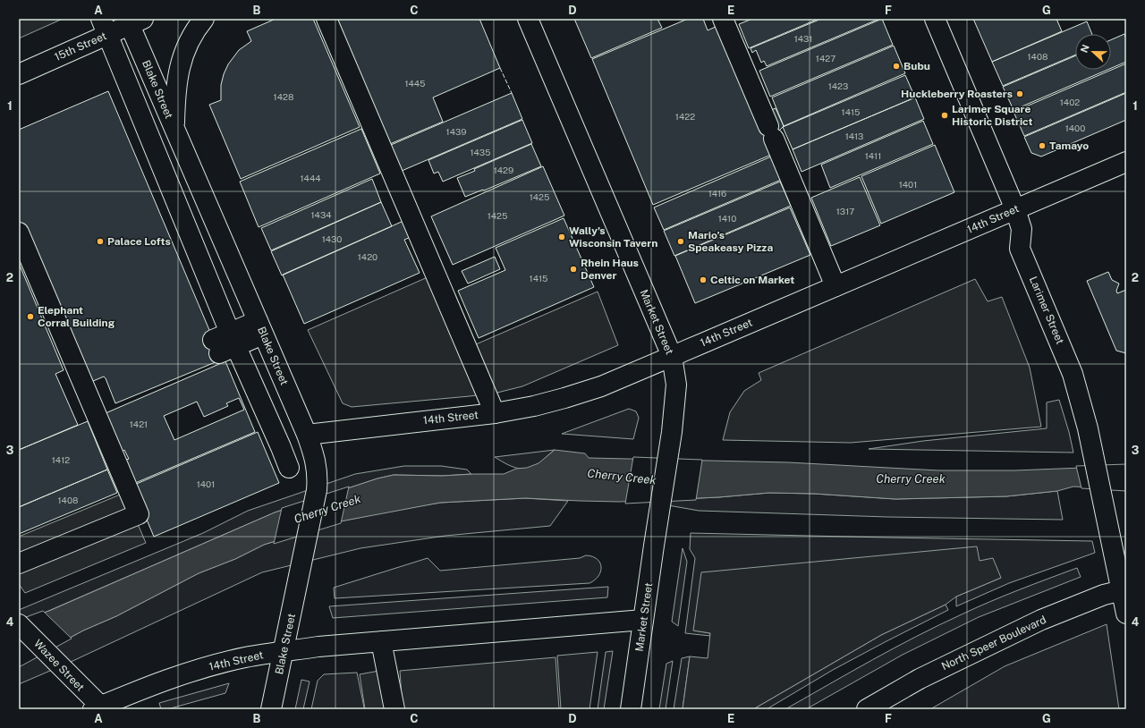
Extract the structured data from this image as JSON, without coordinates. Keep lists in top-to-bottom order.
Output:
{
  "streets": {
    "main road": [
      "15th Street",
      "Blake Street",
      "14th Street",
      "Larimer Street",
      "Market Street",
      "North Speer Boulevard",
      "Wazee Street"
    ]
  },
  "crossings": [
    ["15th Street", "Blake Street"],
    ["Blake Street", "14th Street"],
    ["14th Street", "Larimer Street"],
    ["14th Street", "Market Street"],
    ["14th Street", "Wazee Street"],
    ["Larimer Street", "North Speer Boulevard"]
  ],
  "water": ["Cherry Creek"],
  "places": [
    "Bubu",
    "Huckleberry Roasters",
    "Larimer Square Historic District",
    "Tamayo",
    "Wally's Wisconsin Tavern",
    "Palace Lofts",
    "Mario’s Speakeasy Pizza",
    "Rhein Haus Denver",
    "Celtic on Market",
    "Elephant Corral Building"
  ],
  "house_numbers": [
    "1431",
    "1408",
    "1427",
    "1445",
    "1423",
    "1428",
    "1402",
    "1415",
    "1422",
    "1400",
    "1439",
    "1413",
    "1435",
    "1411",
    "1429",
    "1444",
    "1401",
    "1416",
    "1425",
    "1317",
    "1434",
    "1425",
    "1410",
    "1430",
    "1420",
    "1415",
    "1421",
    "1412",
    "1401",
    "1408"
  ],
  "north": "left",
  "grid": {
    "columns": [
      "A",
      "B",
      "C",
      "D",
      "E",
      "F",
      "G"
    ],
    "rows": [
      "1",
      "2",
      "3",
      "4"
    ]
  }
}
